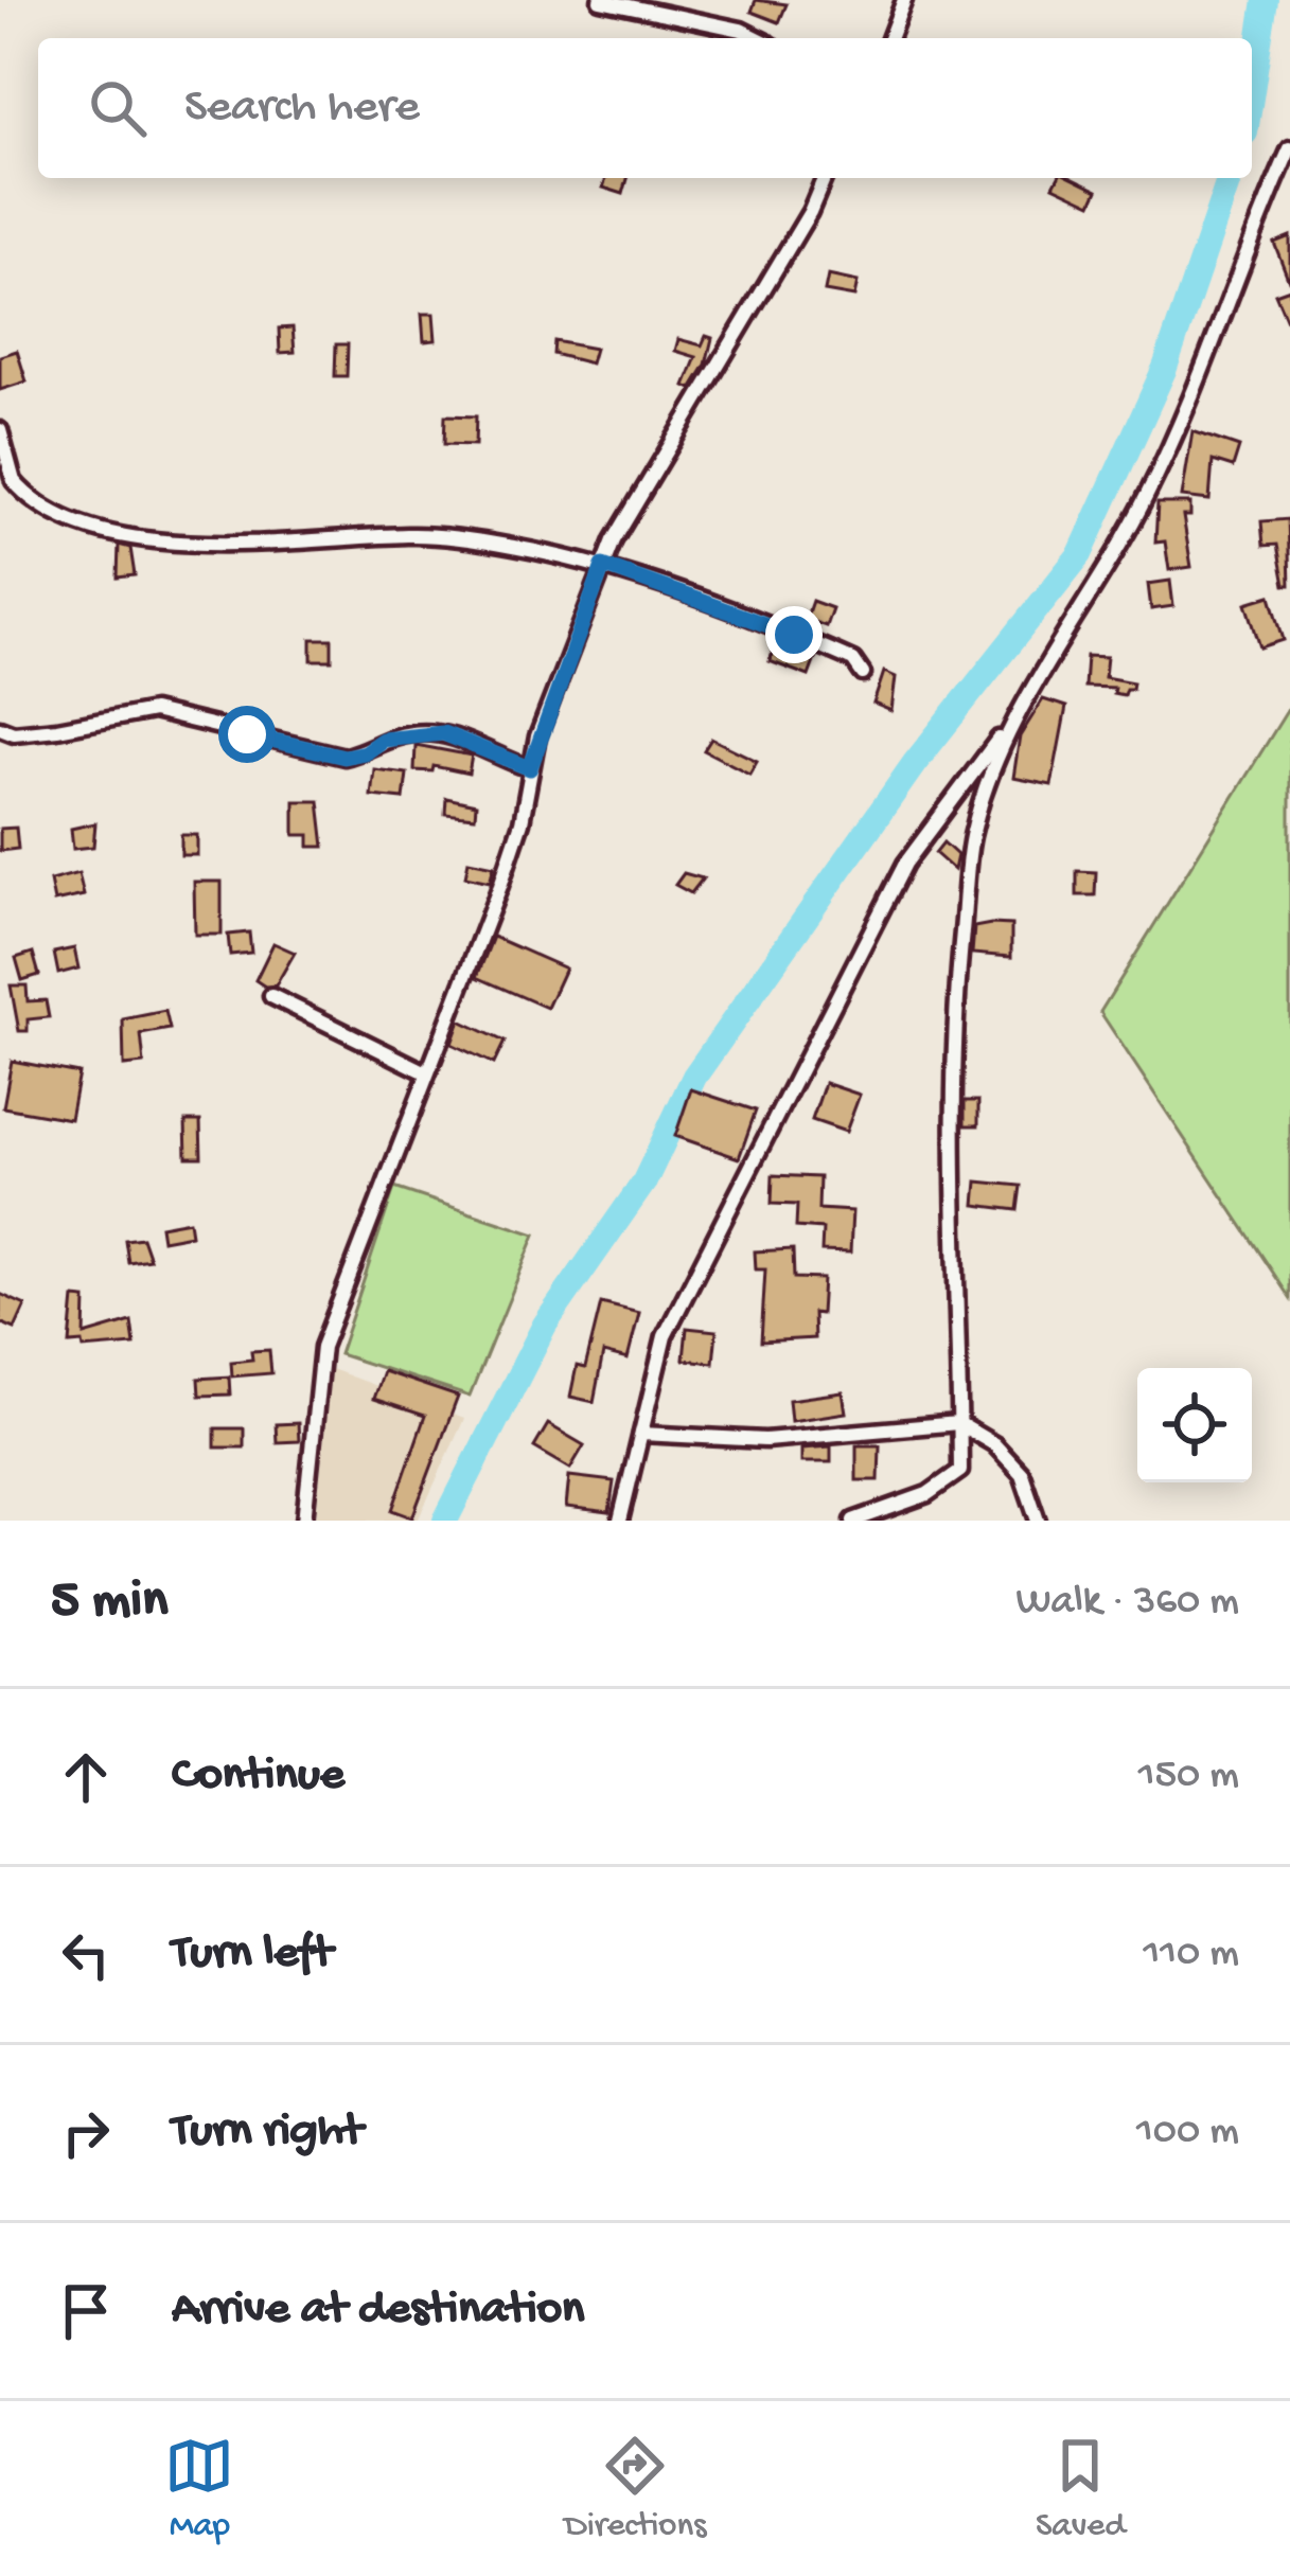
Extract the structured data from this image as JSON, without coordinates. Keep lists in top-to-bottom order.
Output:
{
  "page": {
    "search": "Search here",
    "heading": ["5 min", "Walk · 360 m"],
    "list": [
      ["Continue", "150 m"],
      ["Turn left", "110 m"],
      ["Turn right", "100 m"],
      "Arrive at destination"
    ],
    "nav": ["Map", "Directions", "Saved"]
  }
}
